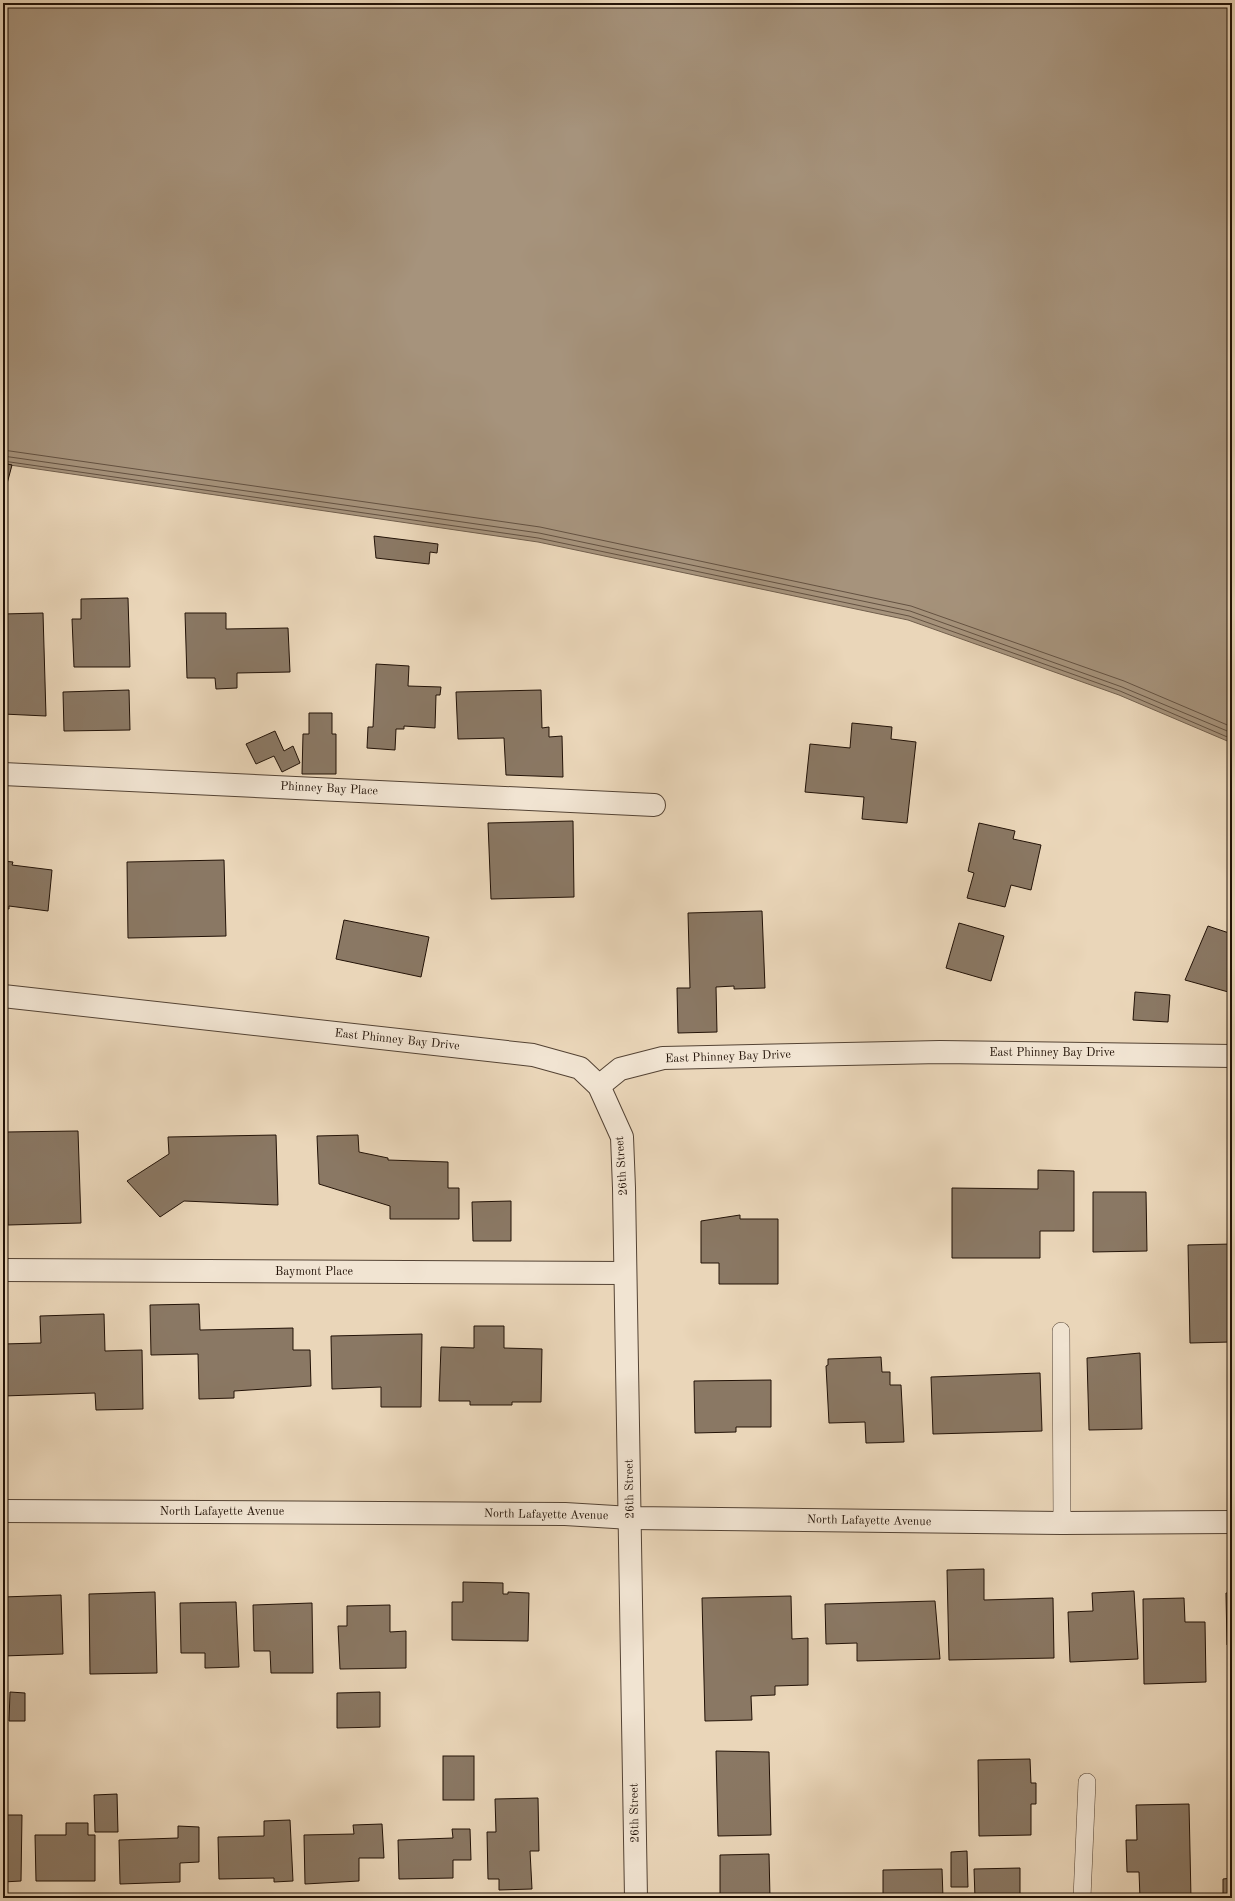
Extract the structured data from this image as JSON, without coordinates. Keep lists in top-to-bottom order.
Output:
{
  "streets": {
    "street": [
      "Phinney Bay Place",
      "East Phinney Bay Drive",
      "26th Street",
      "Baymont Place",
      "North Lafayette Avenue"
    ]
  },
  "crossings": [
    ["East Phinney Bay Drive", "26th Street"],
    ["26th Street", "Baymont Place"],
    ["26th Street", "North Lafayette Avenue"]
  ]
}
